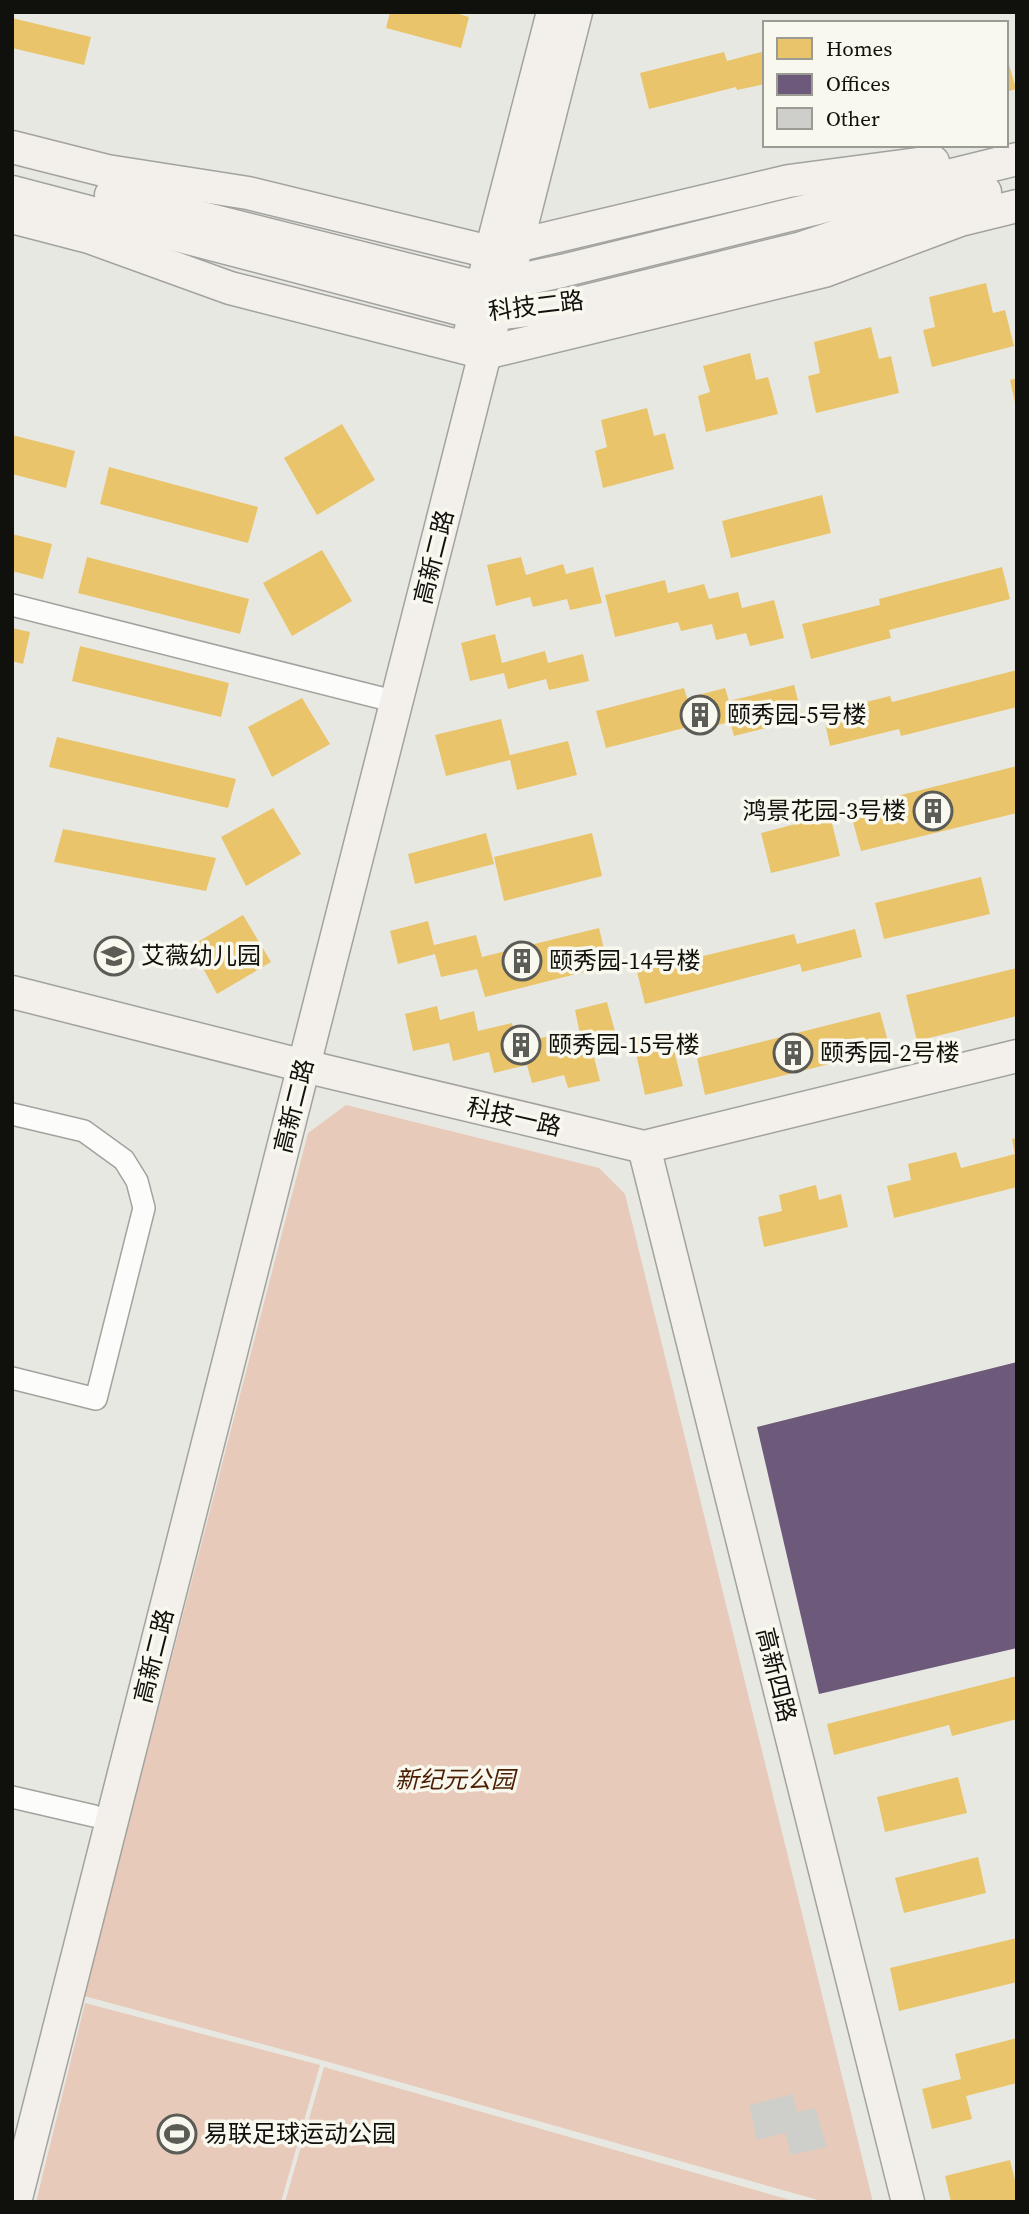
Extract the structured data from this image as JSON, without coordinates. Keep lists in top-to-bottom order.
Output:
{
  "streets": {
    "street": [
      "科技二路",
      "高新二路",
      "科技一路",
      "高新四路"
    ]
  },
  "crossings": [
    ["科技二路", "高新二路"],
    ["高新二路", "科技一路"],
    ["科技一路", "高新四路"]
  ],
  "parks": ["新纪元公园"],
  "places": {
    "building": [
      "颐秀园-5号楼",
      "鸿景花园-3号楼",
      "颐秀园-14号楼",
      "颐秀园-15号楼",
      "颐秀园-2号楼"
    ],
    "school or university": ["艾薇幼儿园"],
    "sports": ["易联足球运动公园"]
  },
  "legend": ["Homes", "Offices", "Other"]
}
